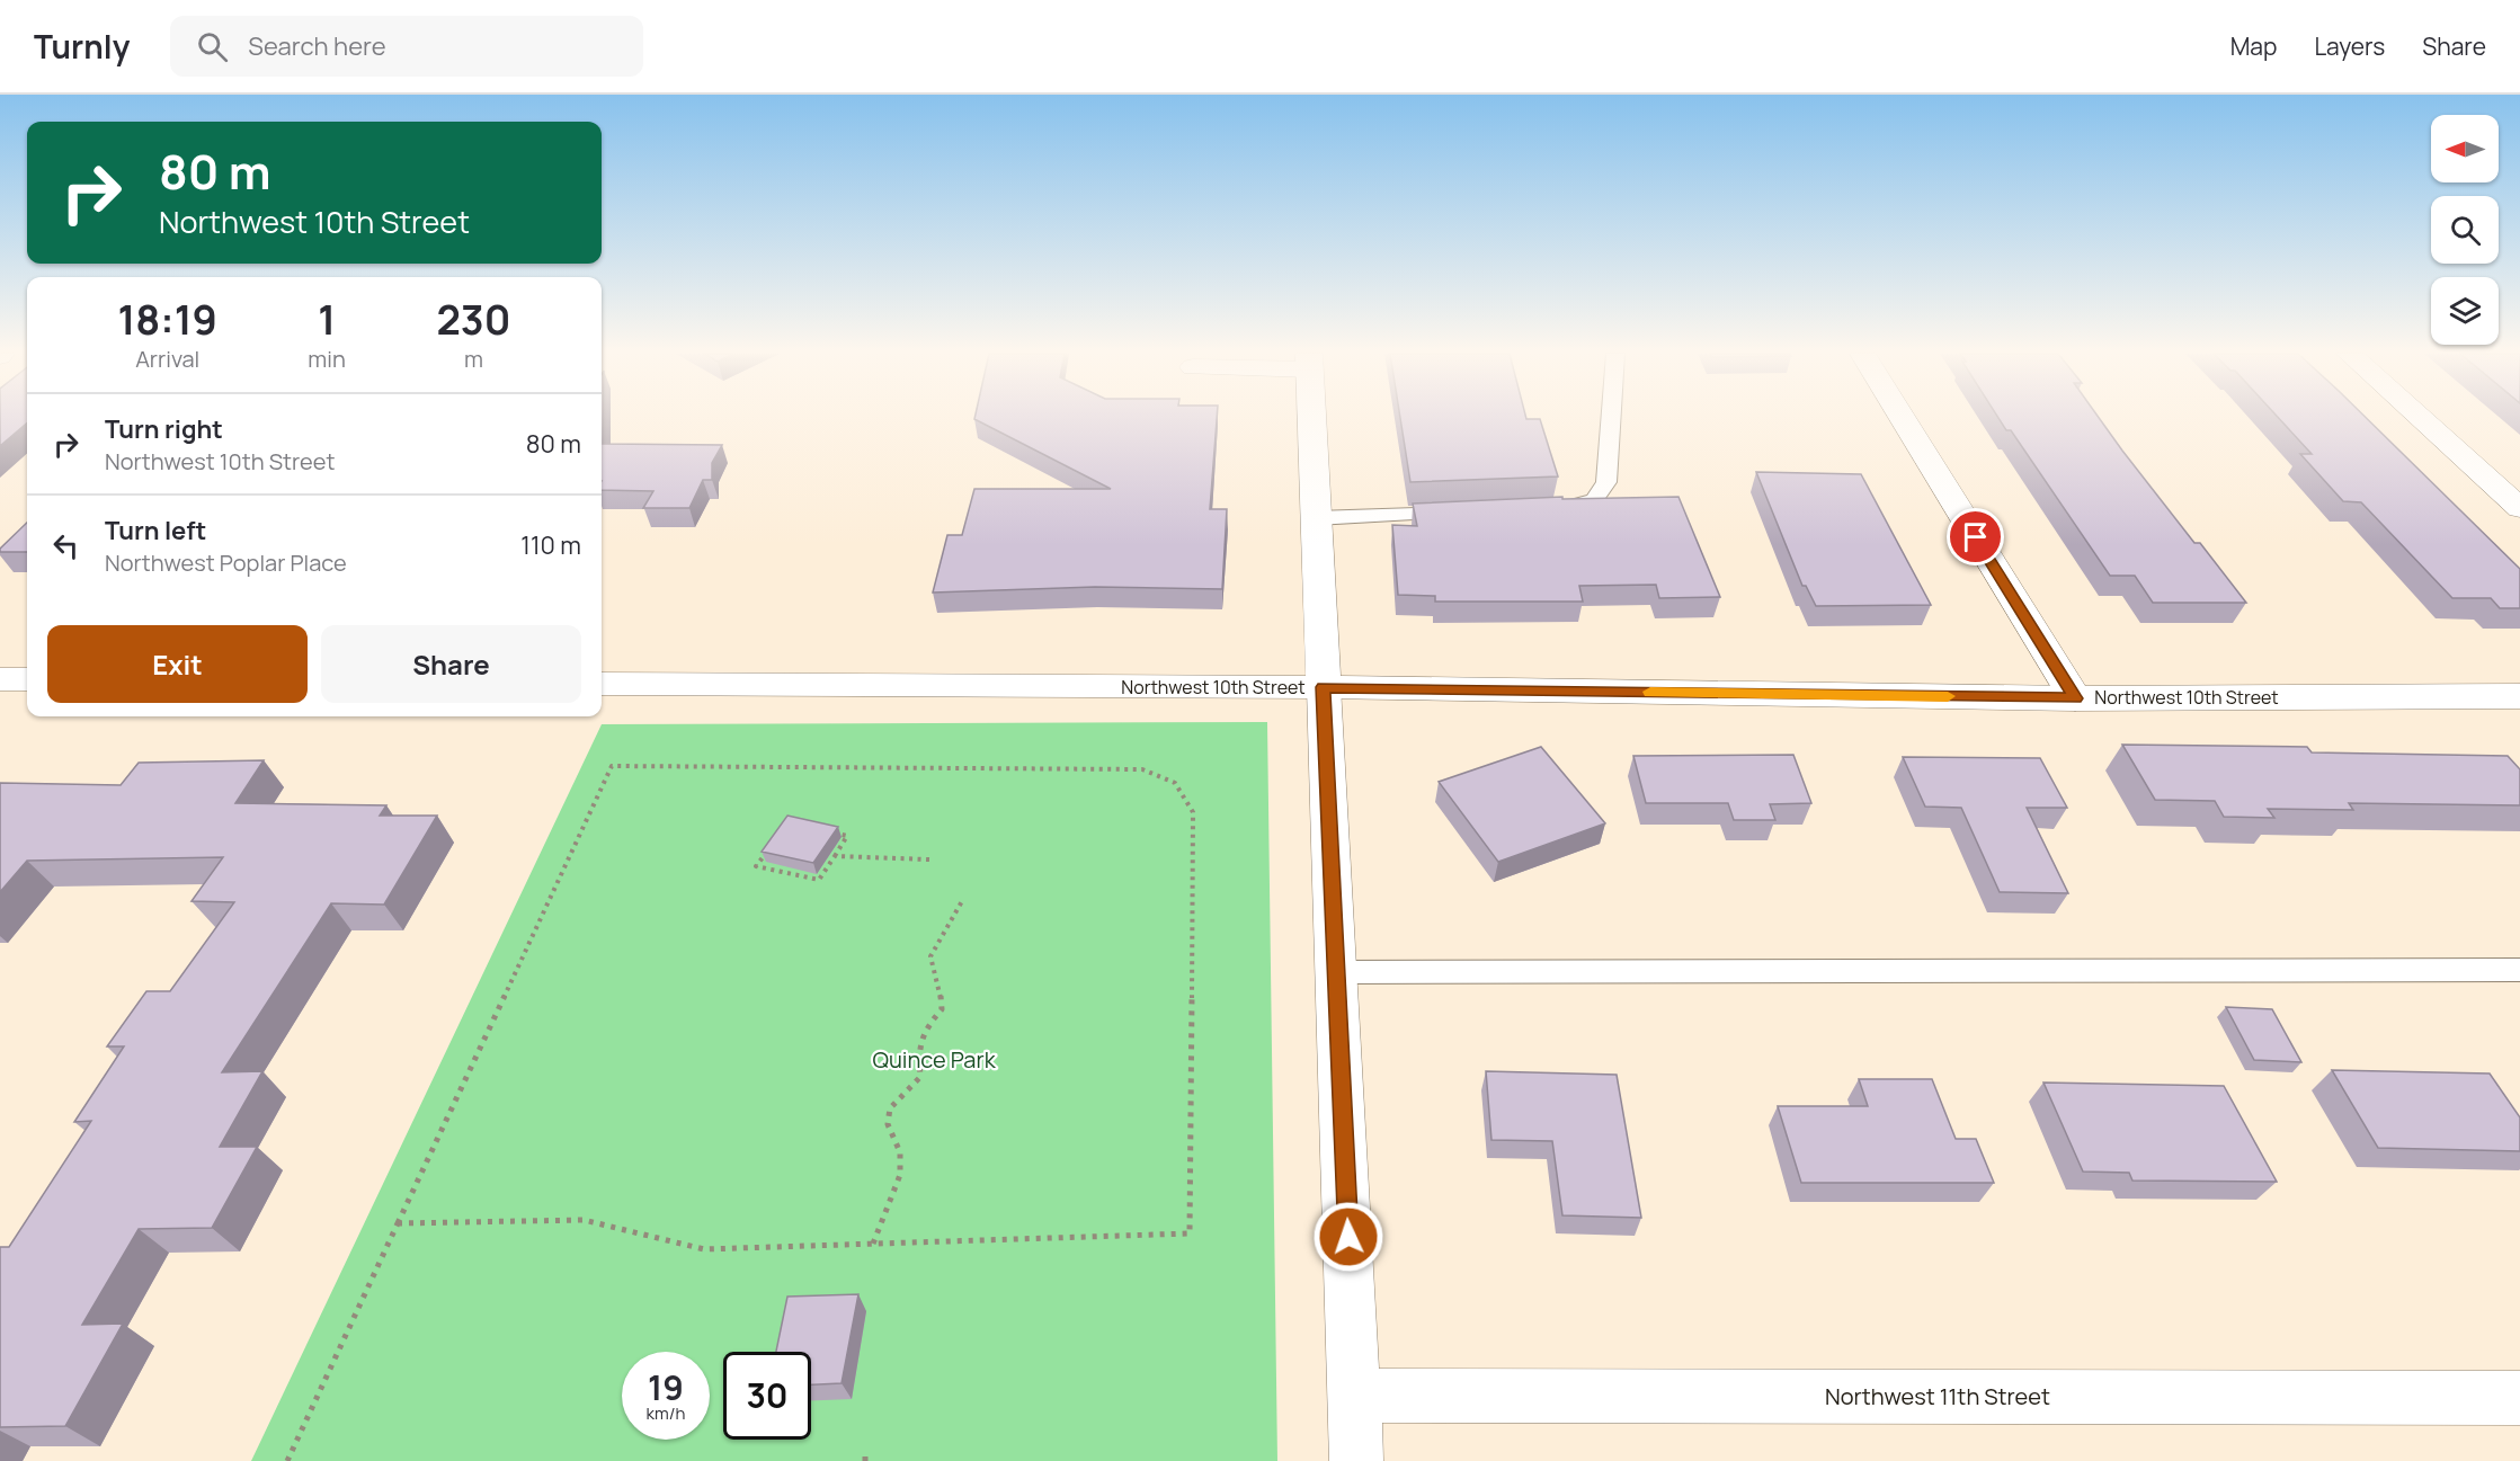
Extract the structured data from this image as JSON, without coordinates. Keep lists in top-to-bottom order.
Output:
{
  "streets": {
    "street": ["Northwest 10th Street", "Northwest 11th Street"]
  },
  "parks": ["Quince Park"],
  "north": "left",
  "page": {
    "header": "Turnly",
    "search": "Search here",
    "nav": ["Map", "Layers", "Share"],
    "turn": ["80 m", "Northwest 10th Street"],
    "eta": [
      "18:19",
      "Arrival",
      "1",
      "min",
      "230",
      "m"
    ],
    "list": [
      {
        "name": "Turn right",
        "note": "Northwest 10th Street",
        "value": "80 m"
      },
      {
        "name": "Turn left",
        "note": "Northwest Poplar Place",
        "value": "110 m"
      }
    ],
    "buttons": ["Exit", "Share"],
    "speed": "19 km/h",
    "limit": "30"
  }
}
